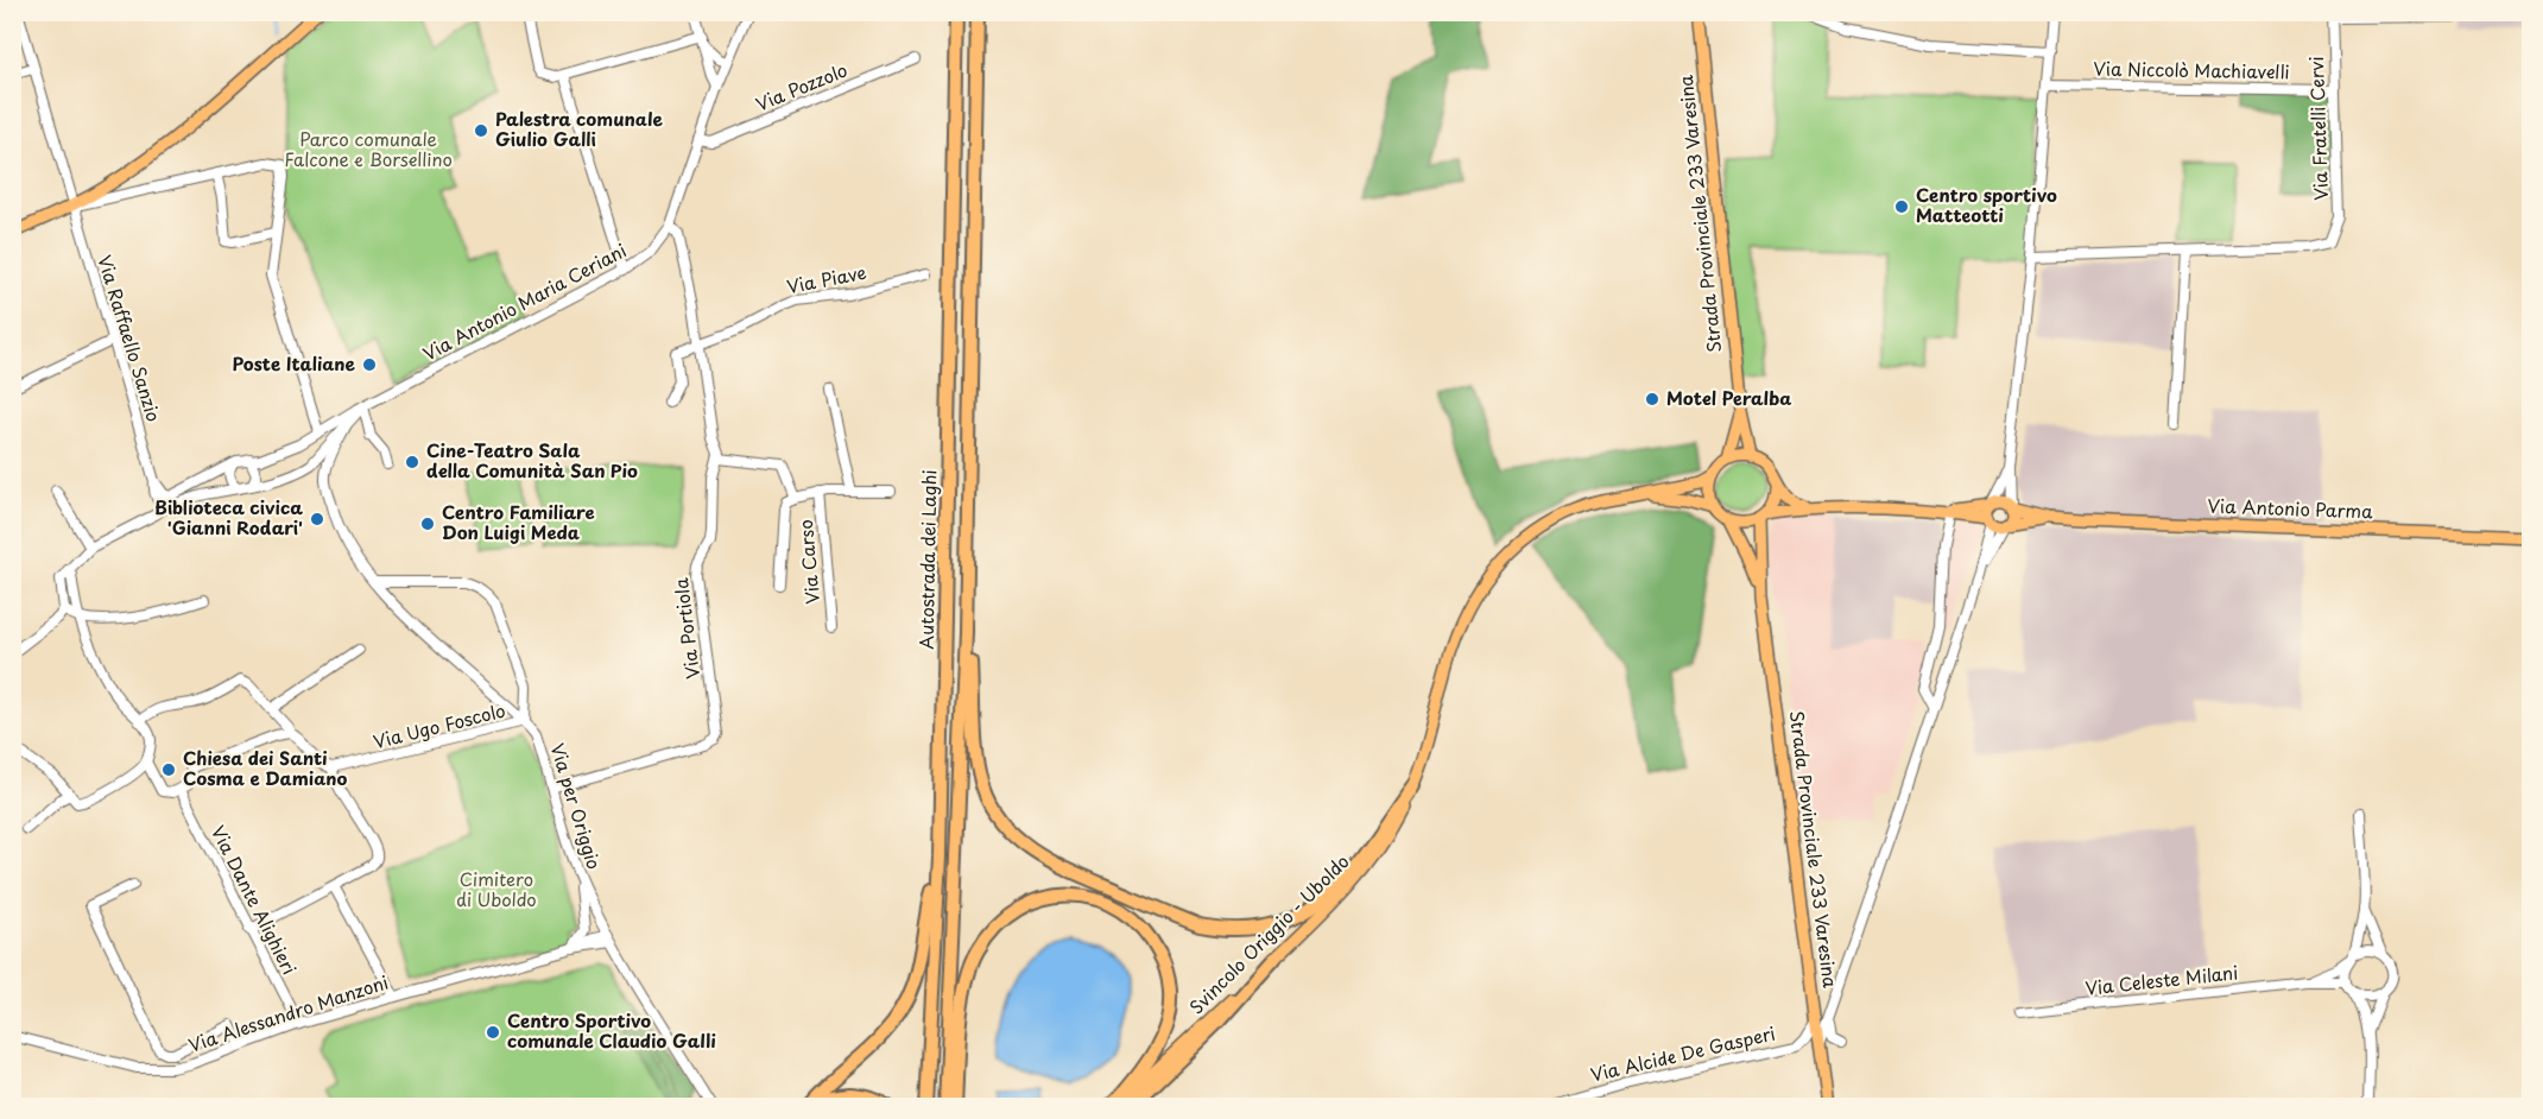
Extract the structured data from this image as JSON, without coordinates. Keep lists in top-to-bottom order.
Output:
{
  "streets": {
    "highway": ["Autostrada dei Laghi"],
    "main road": ["Strada Provinciale 233 Varesina", "Via Antonio Parma", "Svincolo Origgio - Uboldo"],
    "street": [
      "Via Niccolò Machiavelli",
      "Via Pozzolo",
      "Via Fratelli Cervi",
      "Via Piave",
      "Via Antonio Maria Ceriani",
      "Via Raffaello Sanzio",
      "Via Carso",
      "Via Portiola",
      "Via Ugo Foscolo",
      "Via per Origgio",
      "Via Dante Alighieri",
      "Via Celeste Milani",
      "Via Alessandro Manzoni",
      "Via Alcide De Gasperi"
    ]
  },
  "crossings": [
    ["Via Niccolò Machiavelli", "Via Fratelli Cervi"],
    ["Via Pozzolo", "Via Antonio Maria Ceriani"],
    ["Strada Provinciale 233 Varesina", "Svincolo Origgio - Uboldo"],
    ["Strada Provinciale 233 Varesina", "Via Alcide De Gasperi"],
    ["Via Piave", "Via Portiola"],
    ["Via Antonio Maria Ceriani", "Via Portiola"],
    ["Via Carso", "Via Portiola"],
    ["Via Portiola", "Via per Origgio"],
    ["Via Ugo Foscolo", "Via per Origgio"],
    ["Via per Origgio", "Via Alessandro Manzoni"],
    ["Via Dante Alighieri", "Via Alessandro Manzoni"]
  ],
  "parks": ["Parco comunale Falcone e Borsellino", "Cimitero di Uboldo"],
  "places": [
    "Palestra comunale Giulio Galli",
    "Centro sportivo Matteotti",
    "Poste Italiane",
    "Motel Peralba",
    "Cine-Teatro Sala della Comunità San Pio",
    "Biblioteca civica 'Gianni Rodari'",
    "Centro Familiare Don Luigi Meda",
    "Chiesa dei Santi Cosma e Damiano",
    "Centro Sportivo comunale Claudio Galli"
  ]
}
